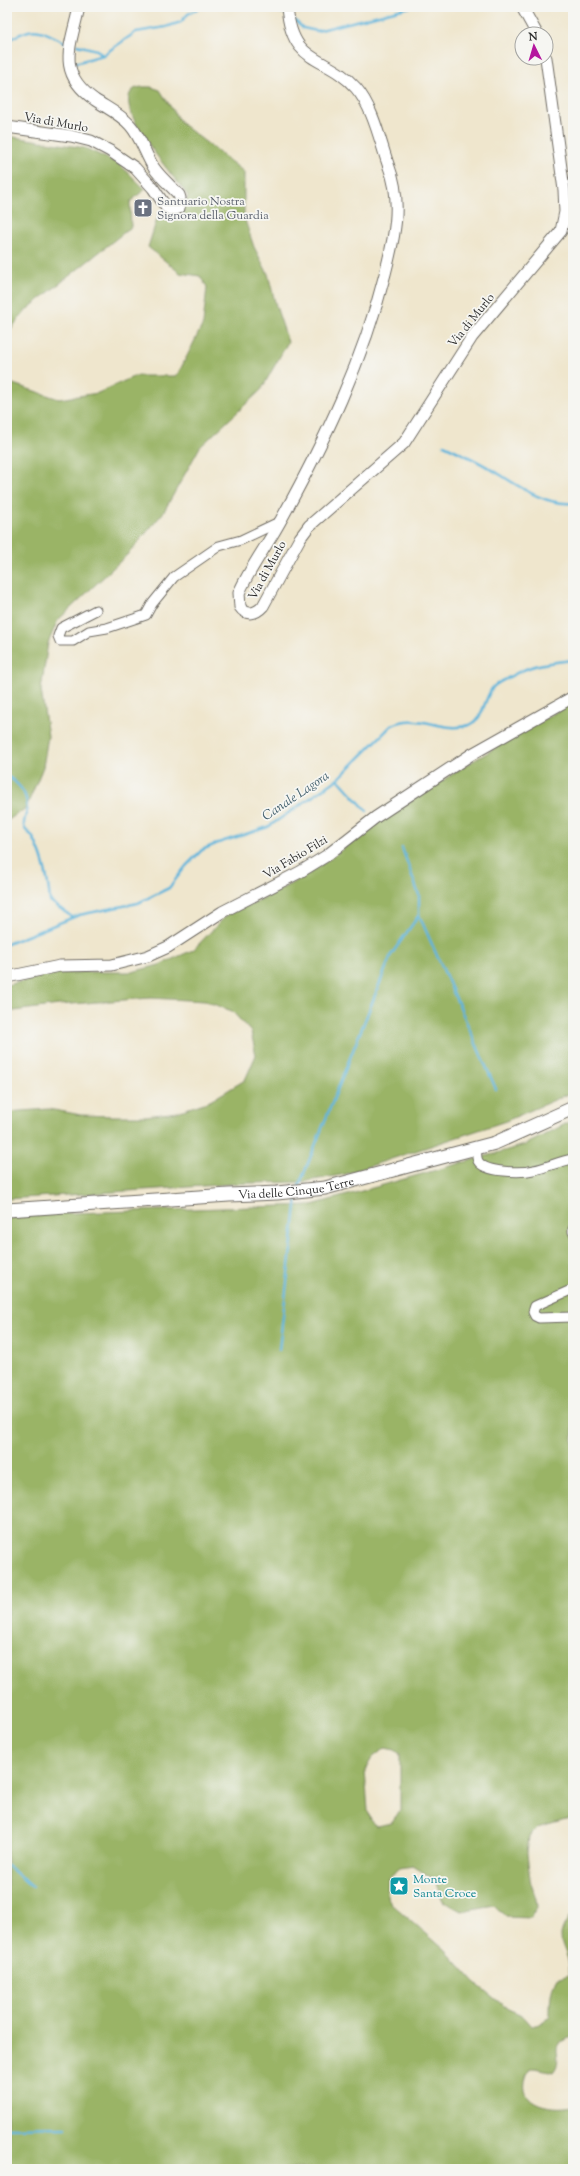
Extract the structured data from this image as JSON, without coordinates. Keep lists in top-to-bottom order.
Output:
{
  "streets": {
    "main road": ["Via delle Cinque Terre"],
    "street": ["Via di Murlo", "Via Fabio Filzi"]
  },
  "water": ["Canale Lagora"],
  "places": {
    "church": ["Santuario Nostra Signora della Guardia"],
    "place": ["Monte Santa Croce"]
  },
  "north": "top"
}
